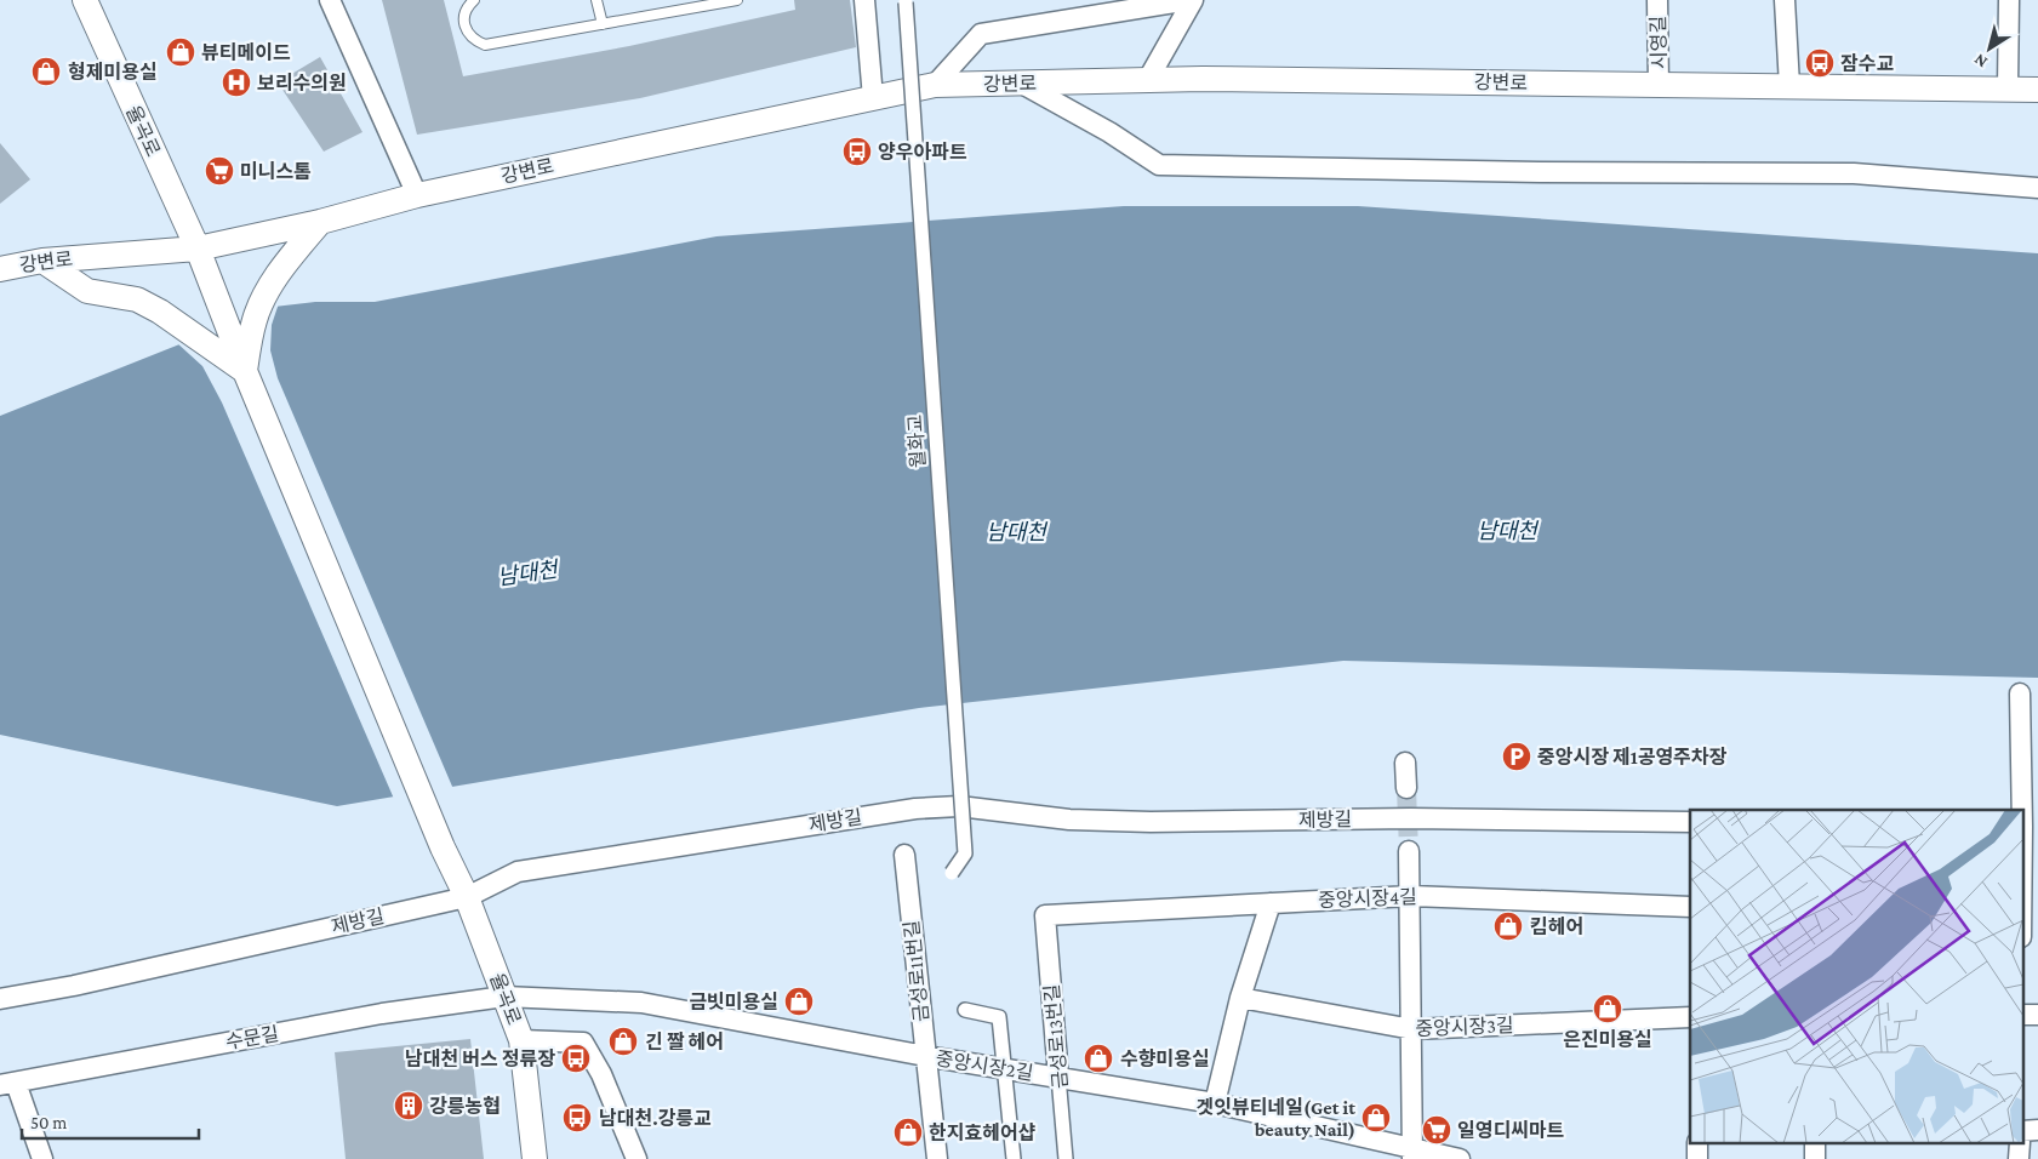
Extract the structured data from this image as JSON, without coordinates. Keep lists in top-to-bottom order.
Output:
{
  "streets": {
    "street": [
      "시영길",
      "강변로",
      "율곡로",
      "월화교",
      "제방길",
      "중앙시장4길",
      "금성로11번길",
      "중앙시장3길",
      "금성로13번길",
      "수문길",
      "중앙시장2길"
    ]
  },
  "crossings": [
    ["시영길", "강변로"],
    ["강변로", "율곡로"],
    ["율곡로", "제방길"],
    ["율곡로", "수문길"],
    ["율곡로", "중앙시장2길"],
    ["중앙시장4길", "금성로13번길"],
    ["금성로11번길", "중앙시장2길"],
    ["금성로13번길", "중앙시장2길"],
    ["수문길", "중앙시장2길"]
  ],
  "water": ["남대천"],
  "places": {
    "shop": [
      "뷰티메이드",
      "형제미용실",
      "킴헤어",
      "금빗미용실",
      "은진미용실",
      "긴 짤 헤어",
      "수향미용실",
      "겟잇뷰티네일(Get it beauty Nail)",
      "한지효헤어샵"
    ],
    "bus stop": [
      "잠수교",
      "양우아파트",
      "남대천 버스 정류장",
      "남대천.강릉교"
    ],
    "hospital": ["보리수의원"],
    "supermarket": ["미니스톰", "일영디씨마트"],
    "parking": ["중앙시장 제1공영주차장"],
    "building": ["강릉농협"]
  },
  "scale_bar": "50 m",
  "north": "bottom left"
}
